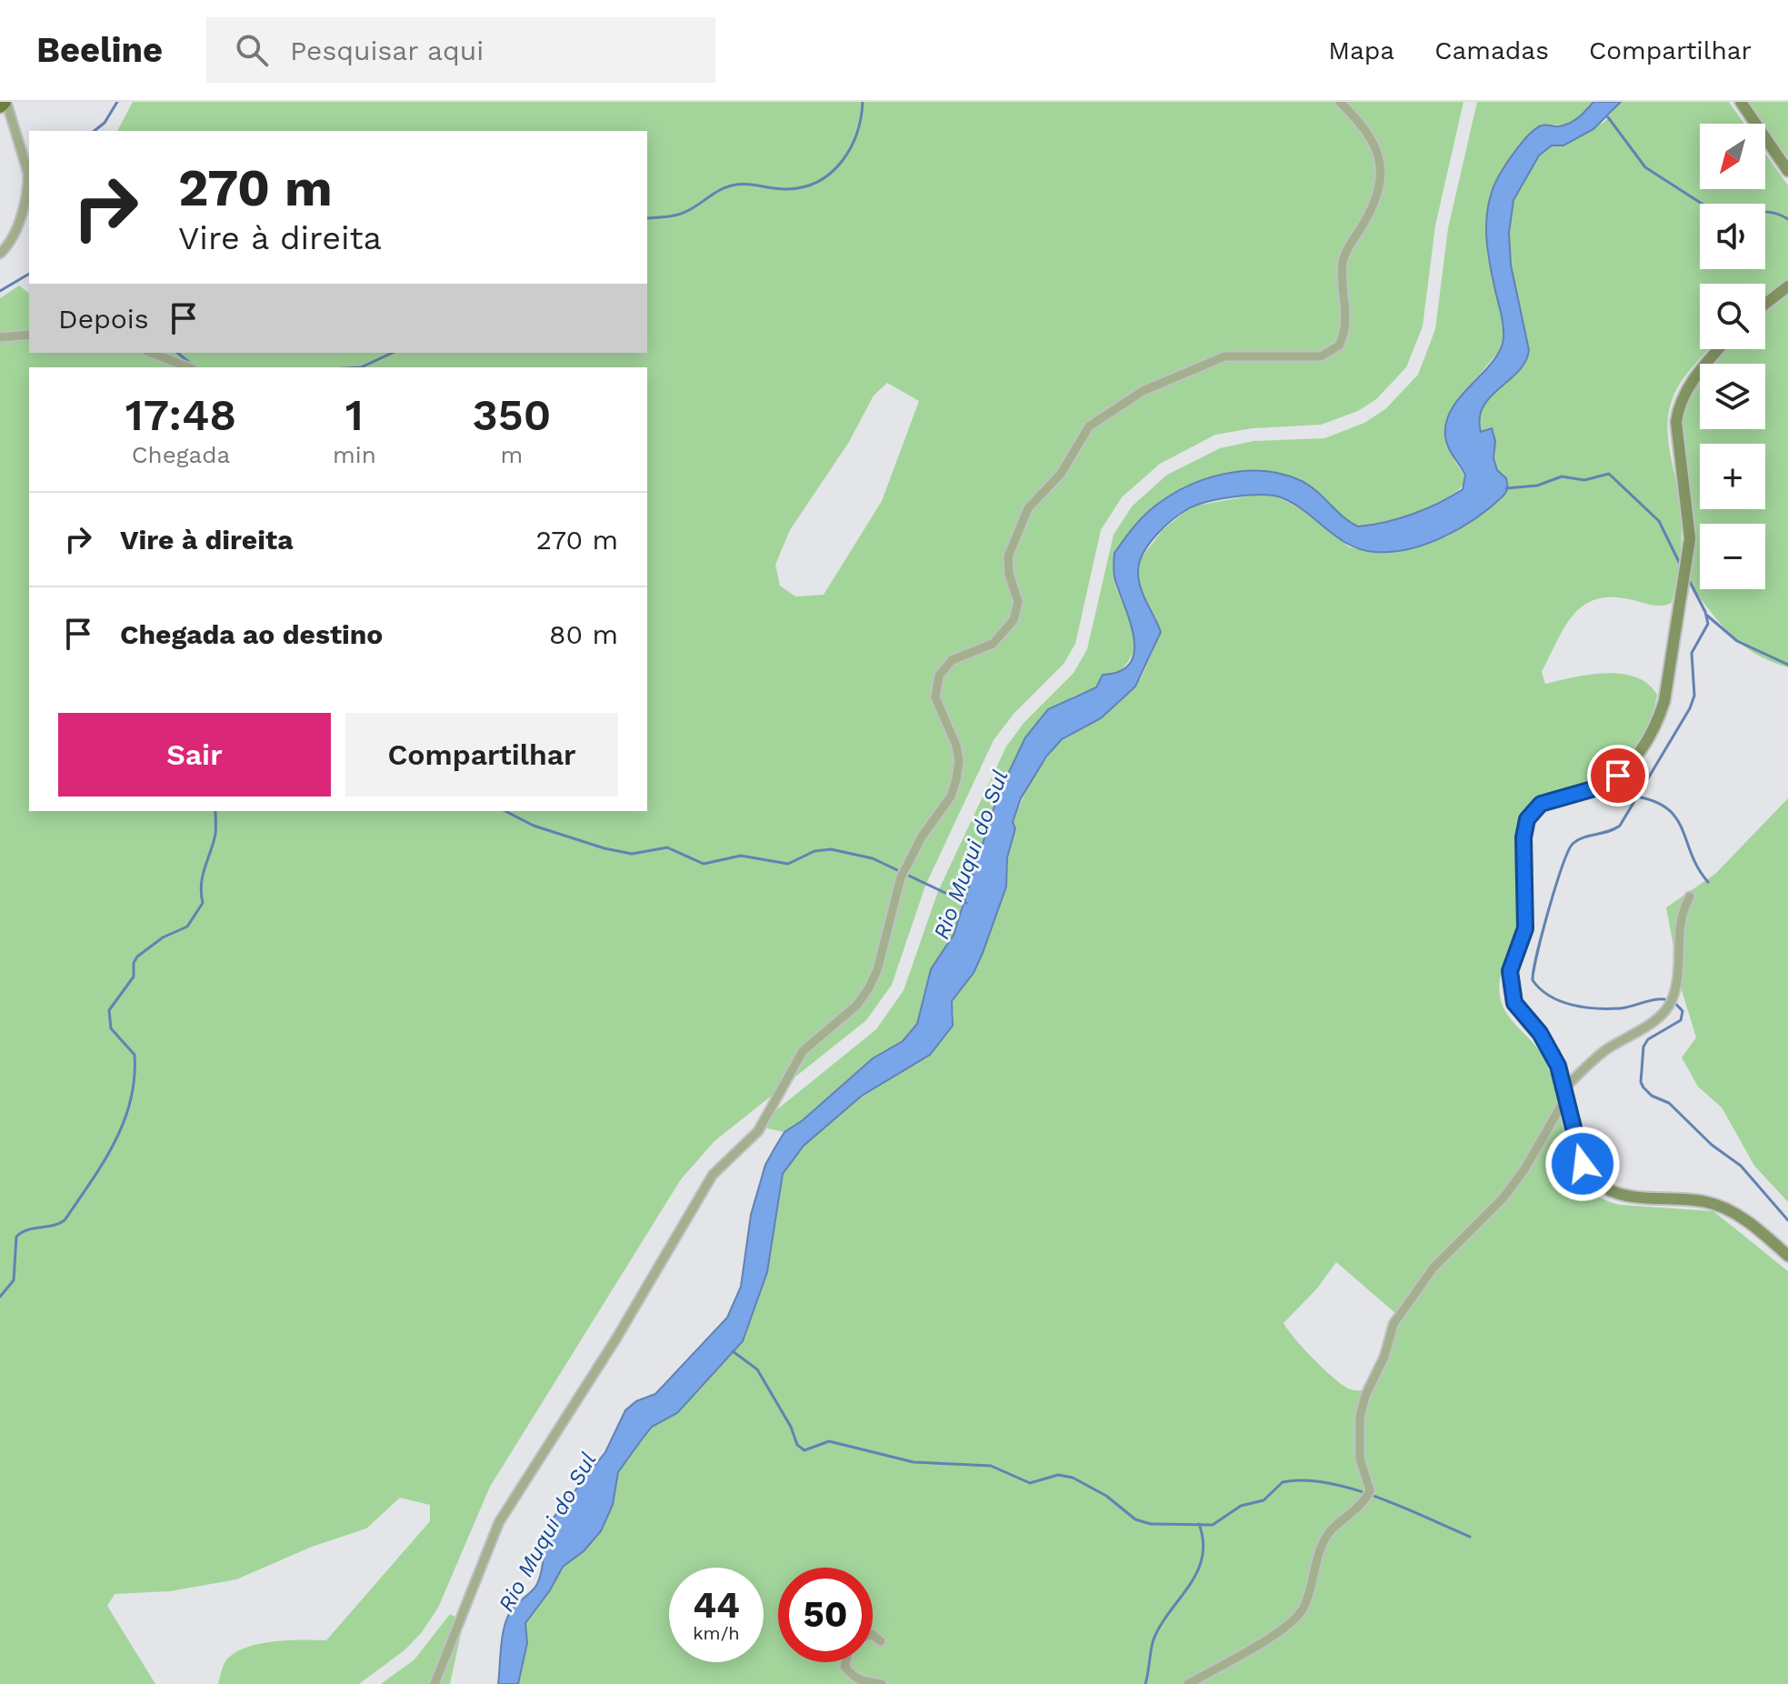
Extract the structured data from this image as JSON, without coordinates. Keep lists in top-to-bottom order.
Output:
{
  "water": ["Rio Muqui do Sul"],
  "north": "bottom left",
  "page": {
    "header": "Beeline",
    "search": "Pesquisar aqui",
    "nav": ["Mapa", "Camadas", "Compartilhar"],
    "map_buttons": ["+", "−"],
    "turn": ["270 m", "Vire à direita"],
    "then": "Depois",
    "eta": [
      "17:48",
      "Chegada",
      "1",
      "min",
      "350",
      "m"
    ],
    "list": [
      {
        "name": "Vire à direita",
        "value": "270 m"
      },
      {
        "name": "Chegada ao destino",
        "value": "80 m"
      }
    ],
    "buttons": ["Sair", "Compartilhar"],
    "speed": "44 km/h",
    "limit": "50"
  }
}
